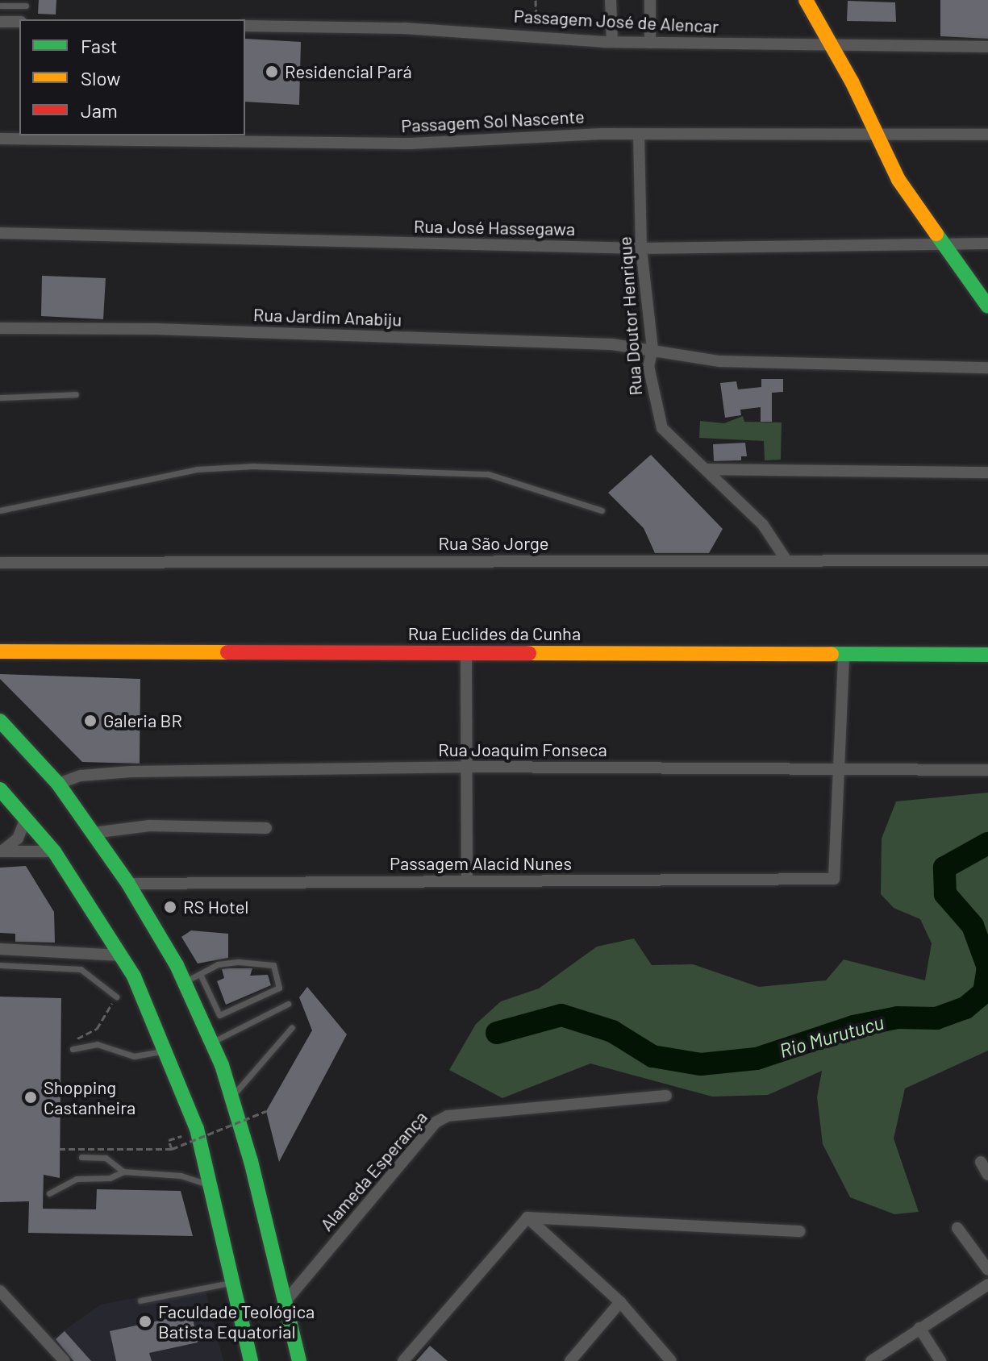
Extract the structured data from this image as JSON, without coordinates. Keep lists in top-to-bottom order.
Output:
{
  "streets": {
    "main road": ["Rua Euclides da Cunha"],
    "street": [
      "Passagem José de Alencar",
      "Passagem Sol Nascente",
      "Rua José Hassegawa",
      "Rua Doutor Henrique",
      "Rua Jardim Anabiju",
      "Rua São Jorge",
      "Rua Joaquim Fonseca",
      "Passagem Alacid Nunes",
      "Alameda Esperança"
    ]
  },
  "crossings": [
    ["Passagem Sol Nascente", "Rua Doutor Henrique"],
    ["Rua José Hassegawa", "Rua Doutor Henrique"],
    ["Rua Doutor Henrique", "Rua Jardim Anabiju"],
    ["Rua Doutor Henrique", "Rua São Jorge"],
    ["Rua Joaquim Fonseca", "Passagem Alacid Nunes"]
  ],
  "water": ["Rio Murutucu"],
  "places": [
    "Residencial Pará",
    "Galeria BR",
    "RS Hotel",
    "Shopping Castanheira",
    "Faculdade Teológica Batista Equatorial"
  ],
  "legend": ["Fast", "Slow", "Jam"]
}
